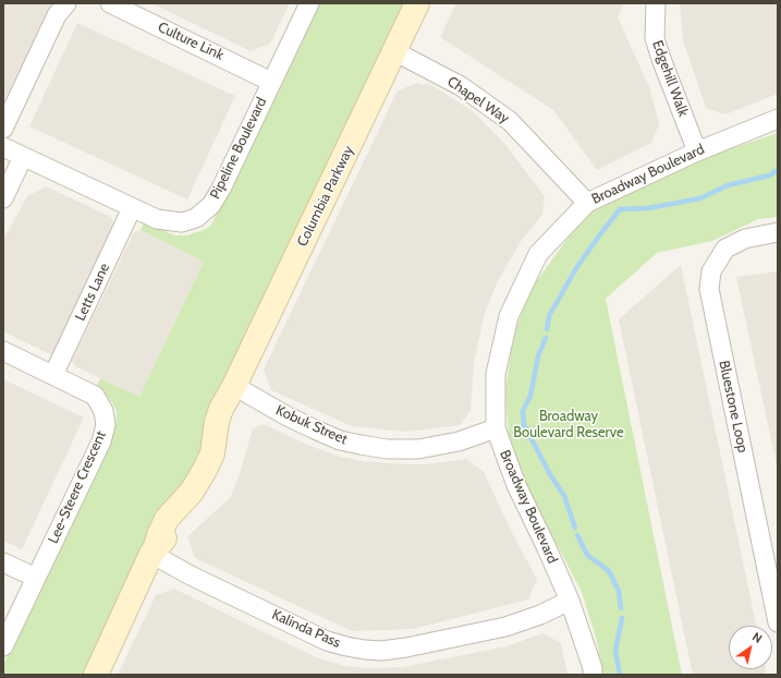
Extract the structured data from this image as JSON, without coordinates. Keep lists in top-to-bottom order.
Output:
{
  "streets": {
    "street": [
      "Culture Link",
      "Edgehill Walk",
      "Chapel Way",
      "Pipeline Boulevard",
      "Broadway Boulevard",
      "Columbia Parkway",
      "Letts Lane",
      "Bluestone Loop",
      "Kobuk Street",
      "Lee-Steere Crescent",
      "Kalinda Pass"
    ]
  },
  "crossings": [
    ["Culture Link", "Pipeline Boulevard"],
    ["Edgehill Walk", "Broadway Boulevard"],
    ["Chapel Way", "Broadway Boulevard"],
    ["Chapel Way", "Columbia Parkway"],
    ["Pipeline Boulevard", "Letts Lane"],
    ["Broadway Boulevard", "Kobuk Street"],
    ["Broadway Boulevard", "Kalinda Pass"],
    ["Columbia Parkway", "Kobuk Street"],
    ["Columbia Parkway", "Kalinda Pass"],
    ["Letts Lane", "Lee-Steere Crescent"]
  ],
  "parks": ["Broadway Boulevard Reserve"],
  "north": "top right"
}
